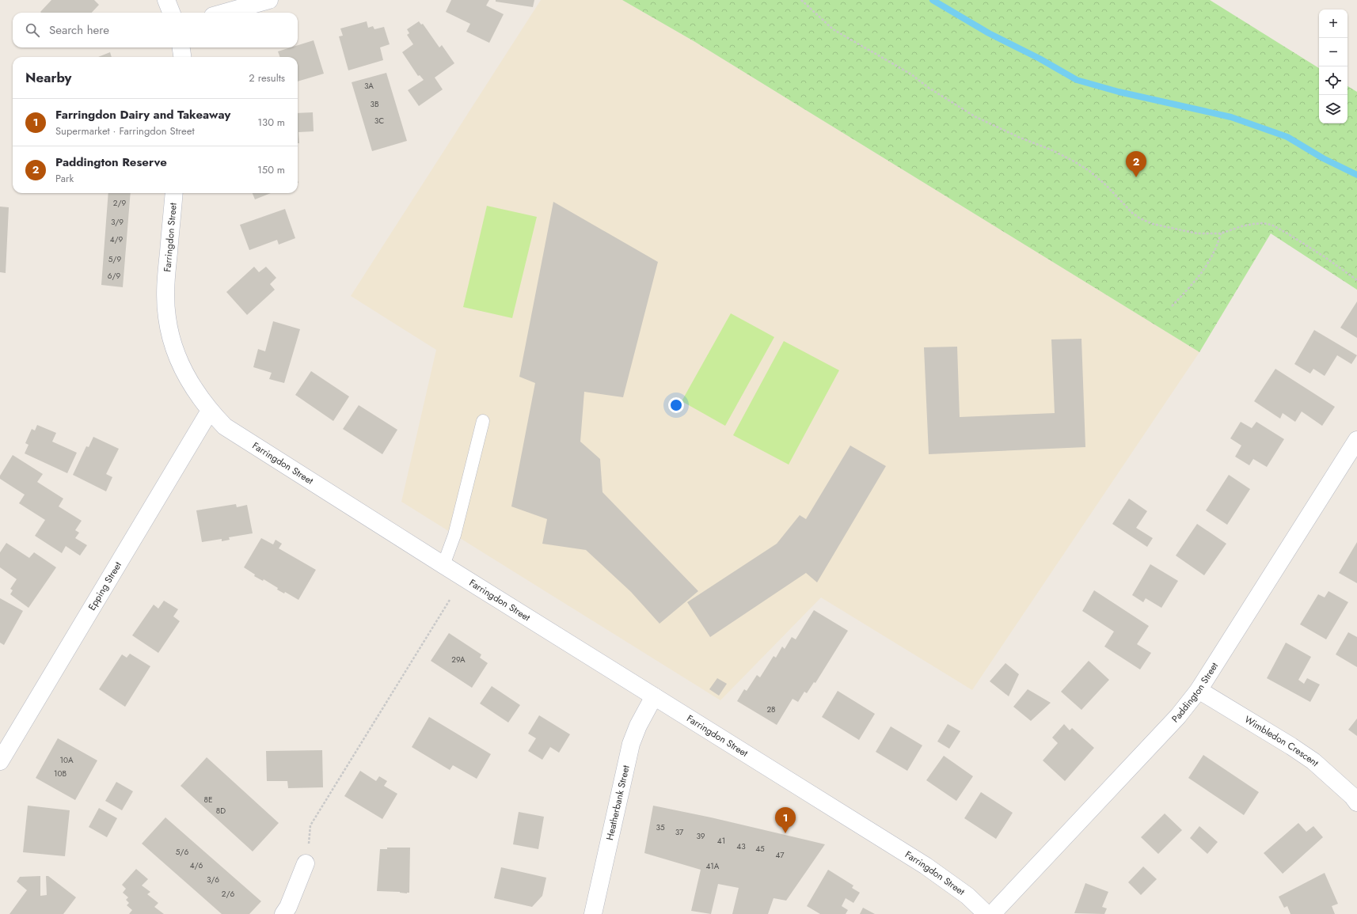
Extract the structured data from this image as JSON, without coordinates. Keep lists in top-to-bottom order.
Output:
{
  "streets": {
    "street": [
      "Farringdon Street",
      "Epping Street",
      "Paddington Street",
      "Wimbledon Crescent",
      "Heatherbank Street"
    ]
  },
  "crossings": [
    ["Farringdon Street", "Epping Street"],
    ["Farringdon Street", "Heatherbank Street"],
    ["Paddington Street", "Wimbledon Crescent"]
  ],
  "house_numbers": [
    "3A",
    "3B",
    "3C",
    "2/9",
    "3/9",
    "4/9",
    "5/9",
    "6/9",
    "29A",
    "28",
    "10A",
    "10B",
    "8E",
    "8D",
    "35",
    "37",
    "39",
    "41",
    "43",
    "45",
    "5/6",
    "47",
    "4/6",
    "41A",
    "3/6",
    "2/6"
  ],
  "page": {
    "map_buttons": ["+", "−"],
    "search": "Search here",
    "heading": ["Nearby", "2 results"],
    "list": [
      {
        "mark": "1",
        "name": "Farringdon Dairy and Takeaway",
        "note": "Supermarket · Farringdon Street",
        "value": "130 m"
      },
      {
        "mark": "2",
        "name": "Paddington Reserve",
        "note": "Park",
        "value": "150 m"
      }
    ],
    "pins": ["2", "1"]
  }
}
